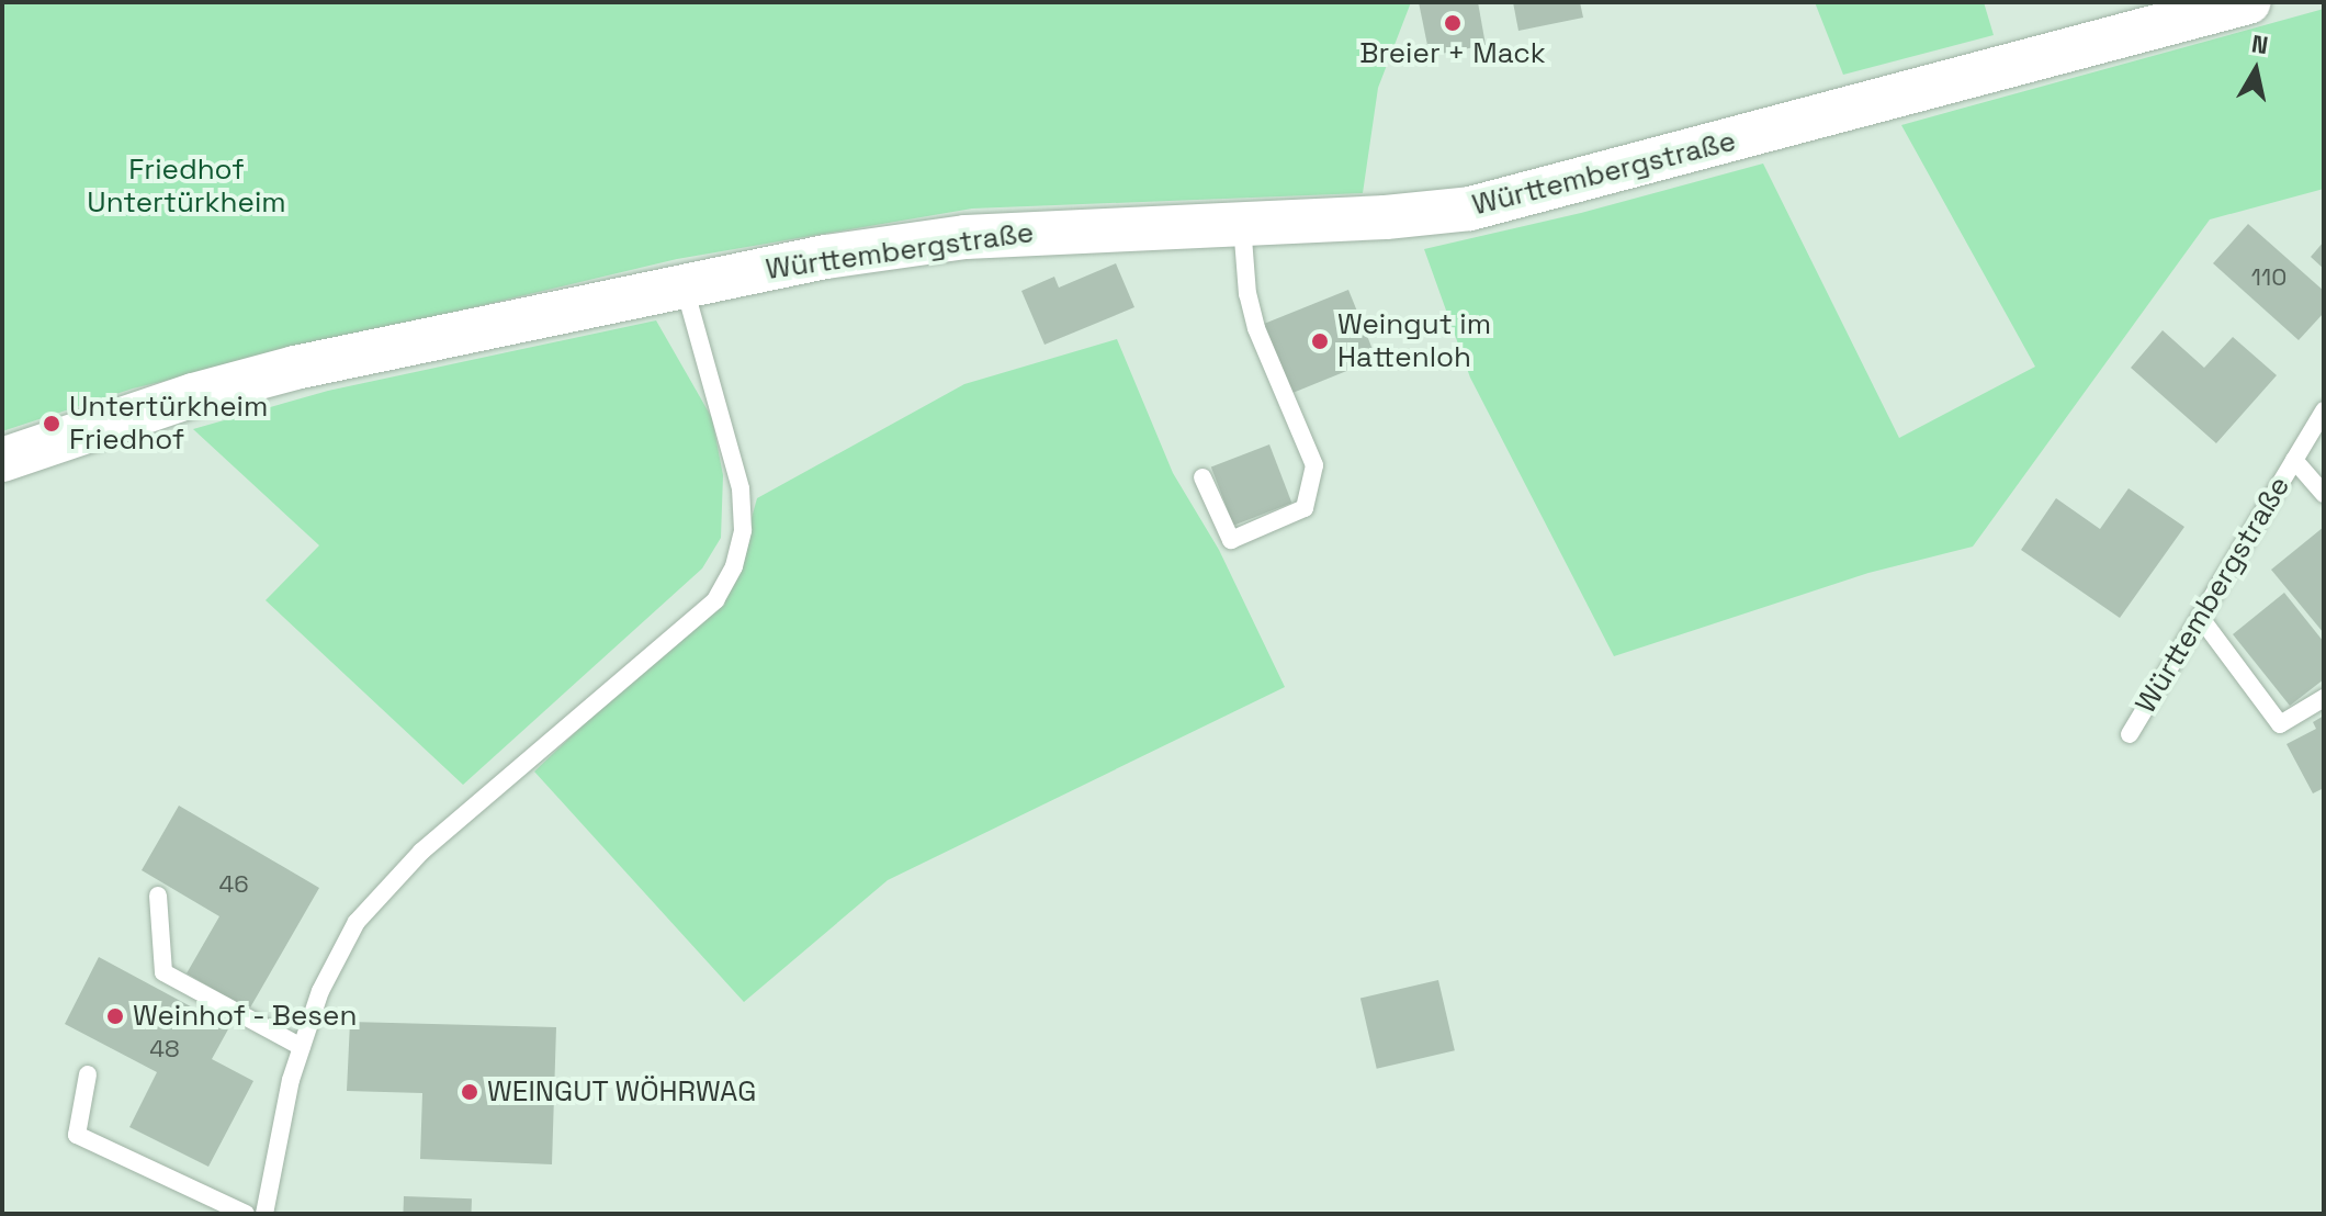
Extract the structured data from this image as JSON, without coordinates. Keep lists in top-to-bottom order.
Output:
{
  "streets": {
    "street": ["Württembergstraße"]
  },
  "parks": ["Friedhof Untertürkheim"],
  "places": [
    "Breier + Mack",
    "Weingut im Hattenloh",
    "Untertürkheim Friedhof",
    "Weinhof - Besen",
    "WEINGUT WÖHRWAG"
  ],
  "house_numbers": ["110", "46", "48"],
  "north": "top"
}
